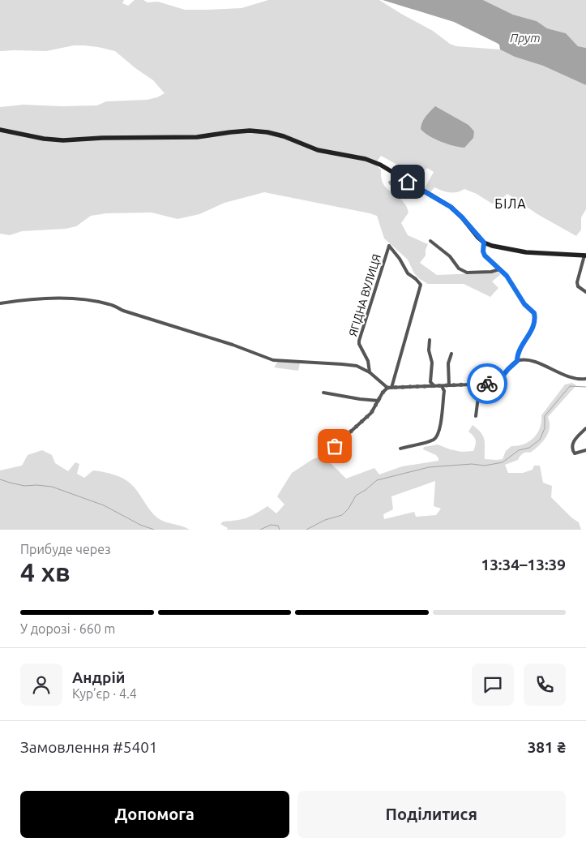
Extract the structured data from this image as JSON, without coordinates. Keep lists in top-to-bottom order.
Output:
{
  "streets": {
    "street": ["ЯГІДНА ВУЛИЦЯ"]
  },
  "districts": ["БІЛА"],
  "water": ["Прут"],
  "page": {
    "heading": ["4 хв", "Прибуде через", "13:34–13:39"],
    "panel": [
      "Андрій",
      "Кур’єр · 4.4",
      "Замовлення #5401",
      "381 ₴"
    ],
    "bar": "У дорозі · 660 m",
    "buttons": ["Допомога", "Поділитися"]
  }
}
